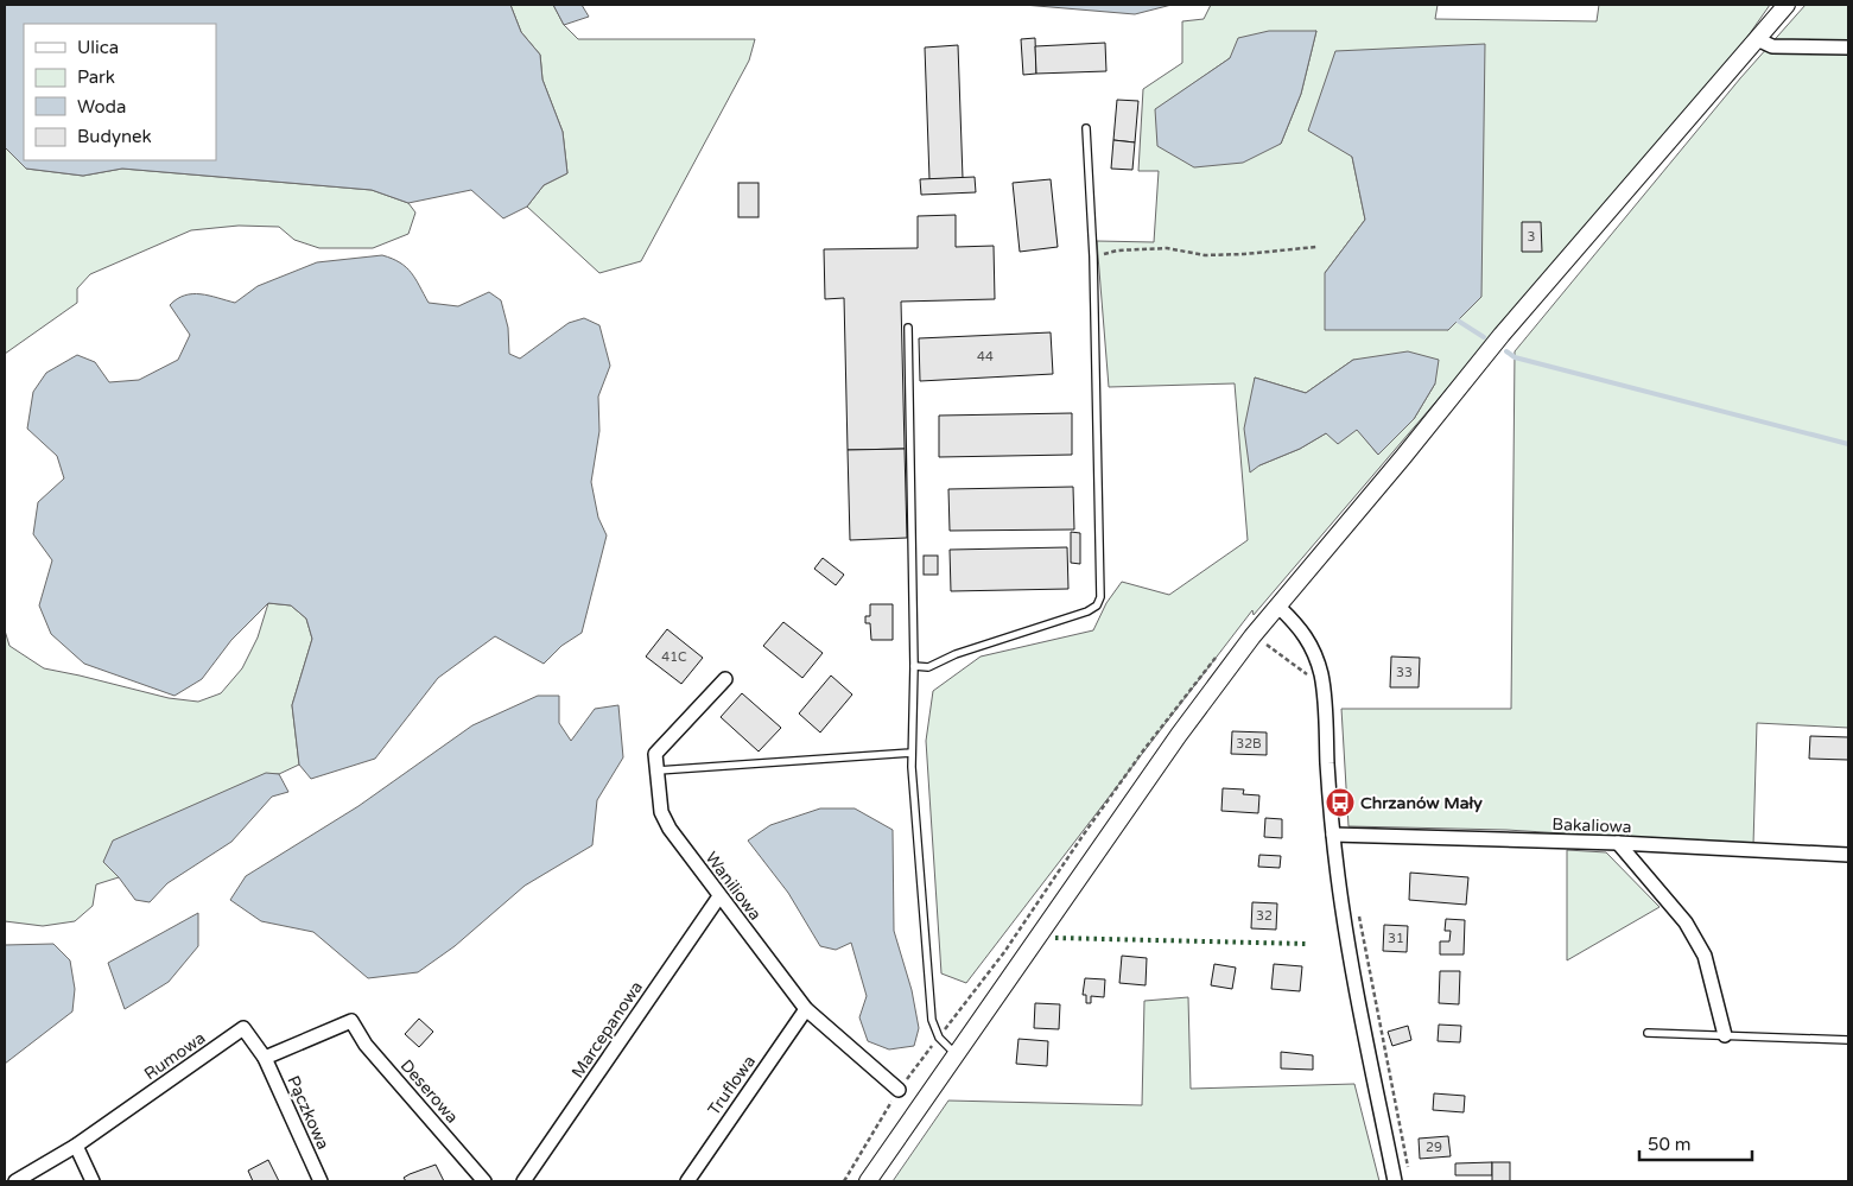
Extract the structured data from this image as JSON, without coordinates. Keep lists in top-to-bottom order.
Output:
{
  "streets": {
    "street": [
      "Bakaliowa",
      "Waniliowa",
      "Marcepanowa",
      "Rumowa",
      "Truflowa",
      "Deserowa",
      "Pączkowa"
    ]
  },
  "crossings": [
    ["Waniliowa", "Marcepanowa"],
    ["Waniliowa", "Truflowa"],
    ["Rumowa", "Deserowa"],
    ["Rumowa", "Pączkowa"],
    ["Deserowa", "Pączkowa"]
  ],
  "places": {
    "bus stop": ["Chrzanów Mały"]
  },
  "house_numbers": [
    "3",
    "44",
    "41C",
    "33",
    "32B",
    "32",
    "31",
    "29"
  ],
  "legend": [
    "Ulica",
    "Park",
    "Woda",
    "Budynek"
  ],
  "scale_bar": "50 m"
}
